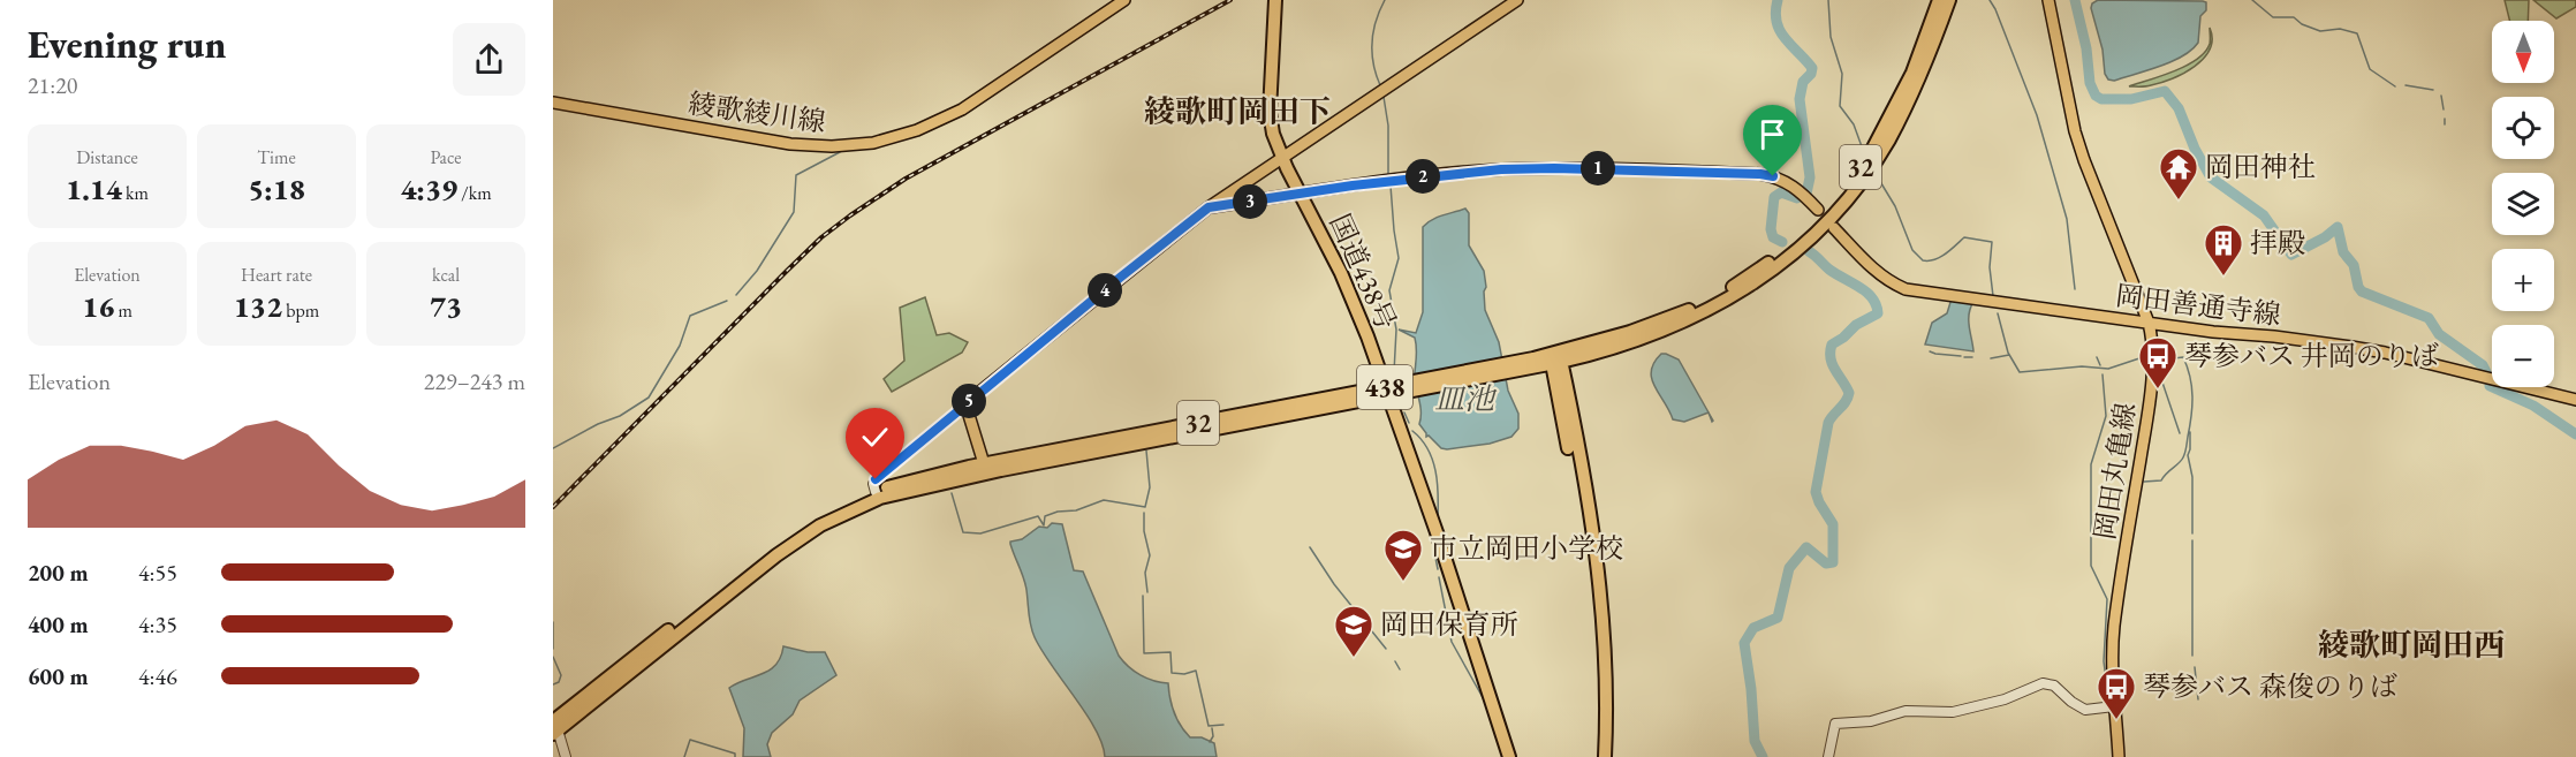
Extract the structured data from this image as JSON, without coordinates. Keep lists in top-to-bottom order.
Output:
{
  "streets": {
    "highway": ["32", "国道438号", "438"],
    "main road": ["綾歌綾川線", "岡田善通寺線", "岡田丸亀線"]
  },
  "crossings": [
    ["32", "国道438号"],
    ["岡田善通寺線", "岡田丸亀線"]
  ],
  "districts": ["綾歌町岡田下", "綾歌町岡田西"],
  "water": ["皿池"],
  "places": {
    "temple": ["岡田神社"],
    "building": ["拝殿"],
    "bus stop": ["琴参バス 井岡のりば", "琴参バス 森俊のりば"],
    "school or university": ["市立岡田小学校", "岡田保育所"]
  },
  "north": "bottom",
  "page": {
    "heading": ["Evening run", "21:20"],
    "map_buttons": ["+", "−"],
    "stats": [
      ["Distance", "1.14 km"],
      ["Time", "5:18"],
      ["Pace", "4:39 /km"],
      ["Elevation", "16 m"],
      ["Heart rate", "132 bpm"],
      ["kcal", "73"]
    ],
    "pins": [
      "1",
      "2",
      "3",
      "4",
      "5"
    ],
    "chart": ["Elevation", "229–243 m"],
    "list": [
      {
        "name": "200 m",
        "note": "4:55"
      },
      {
        "name": "400 m",
        "note": "4:35"
      },
      {
        "name": "600 m",
        "note": "4:46"
      }
    ]
  }
}
